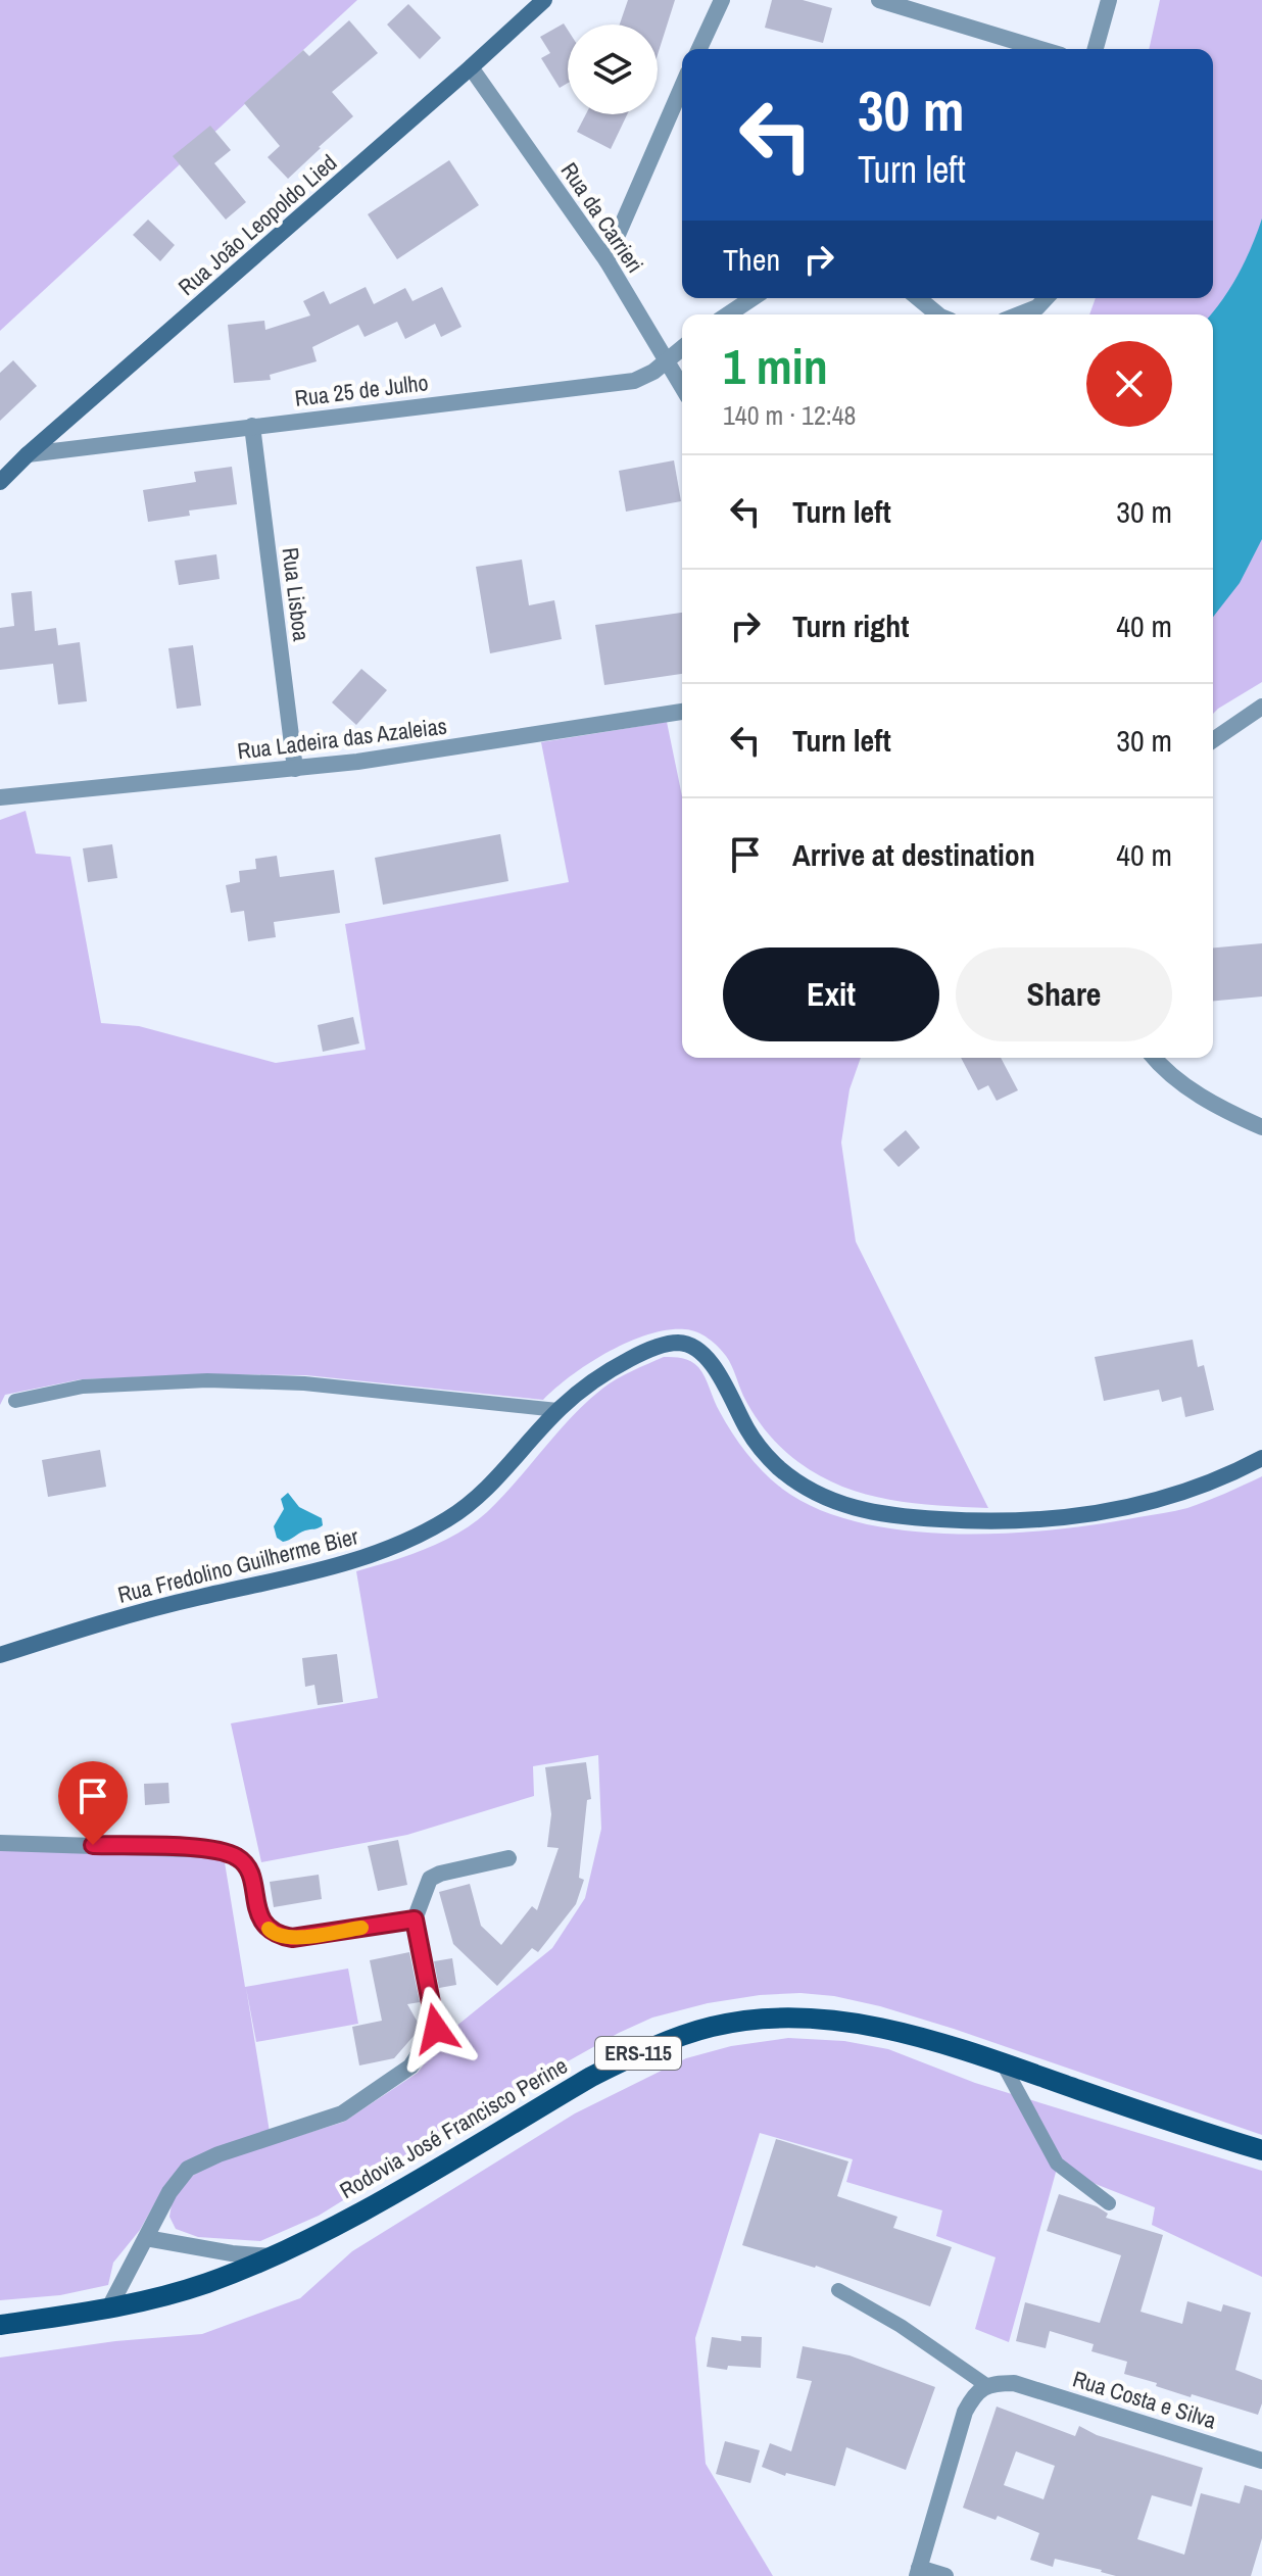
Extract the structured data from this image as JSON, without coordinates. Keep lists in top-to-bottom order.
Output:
{
  "streets": {
    "main road": ["ERS-115", "Rodovia José Francisco Perine"],
    "street": [
      "Rua da Carrieri",
      "Rua João Leopoldo Lied",
      "Rua 25 de Julho",
      "Rua Lisboa",
      "Rua Ladeira das Azaleias",
      "Rua Fredolino Guilherme Bier",
      "Rua Costa e Silva"
    ]
  },
  "crossings": [
    ["Rua da Carrieri", "Rua João Leopoldo Lied"],
    ["Rua da Carrieri", "Rua 25 de Julho"],
    ["Rua João Leopoldo Lied", "Rua 25 de Julho"],
    ["Rua 25 de Julho", "Rua Lisboa"],
    ["Rua Lisboa", "Rua Ladeira das Azaleias"]
  ],
  "page": {
    "turn": ["30 m", "Turn left"],
    "then": "Then",
    "heading": ["1 min", "140 m · 12:48"],
    "list": [
      {
        "name": "Turn left",
        "value": "30 m"
      },
      {
        "name": "Turn right",
        "value": "40 m"
      },
      {
        "name": "Turn left",
        "value": "30 m"
      },
      {
        "name": "Arrive at destination",
        "value": "40 m"
      }
    ],
    "buttons": ["Exit", "Share"]
  }
}
